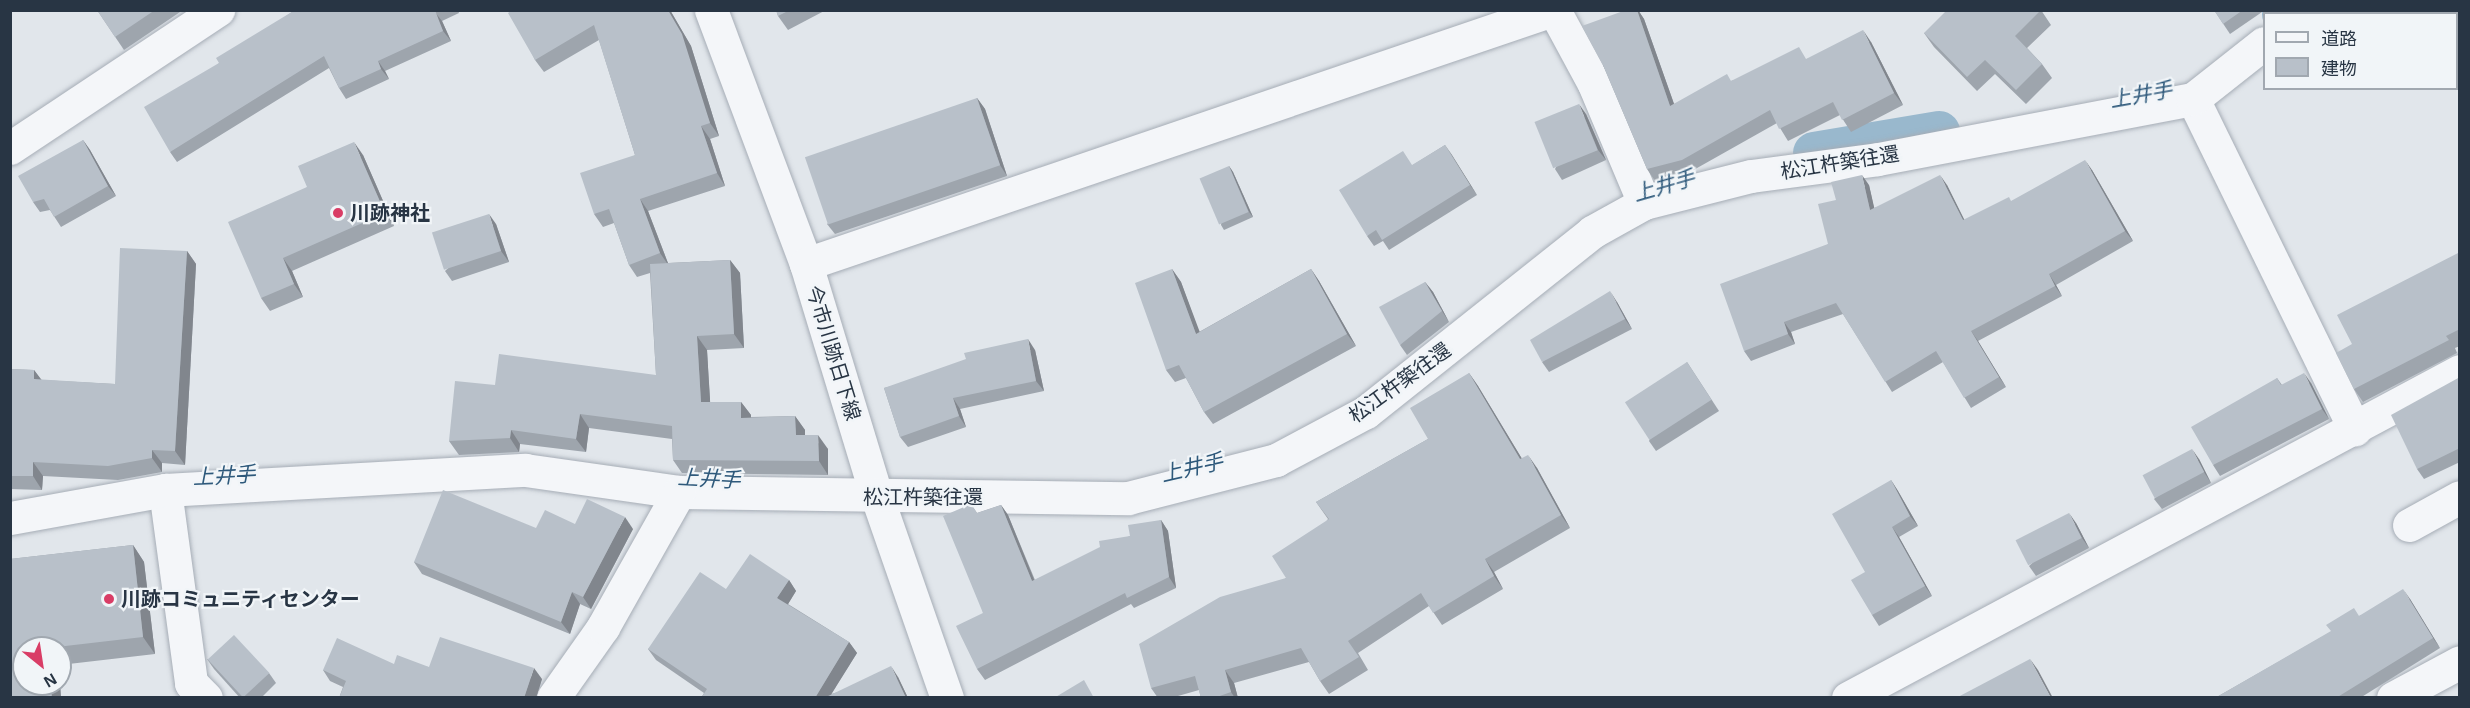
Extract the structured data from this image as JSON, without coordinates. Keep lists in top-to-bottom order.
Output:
{
  "streets": {
    "street": ["松江杵築往還", "今市川跡日下線"]
  },
  "crossings": [
    ["松江杵築往還", "今市川跡日下線"]
  ],
  "water": ["上井手"],
  "places": ["川跡神社", "川跡コミュニティセンター"],
  "legend": ["道路", "建物"],
  "north": "bottom right"
}
